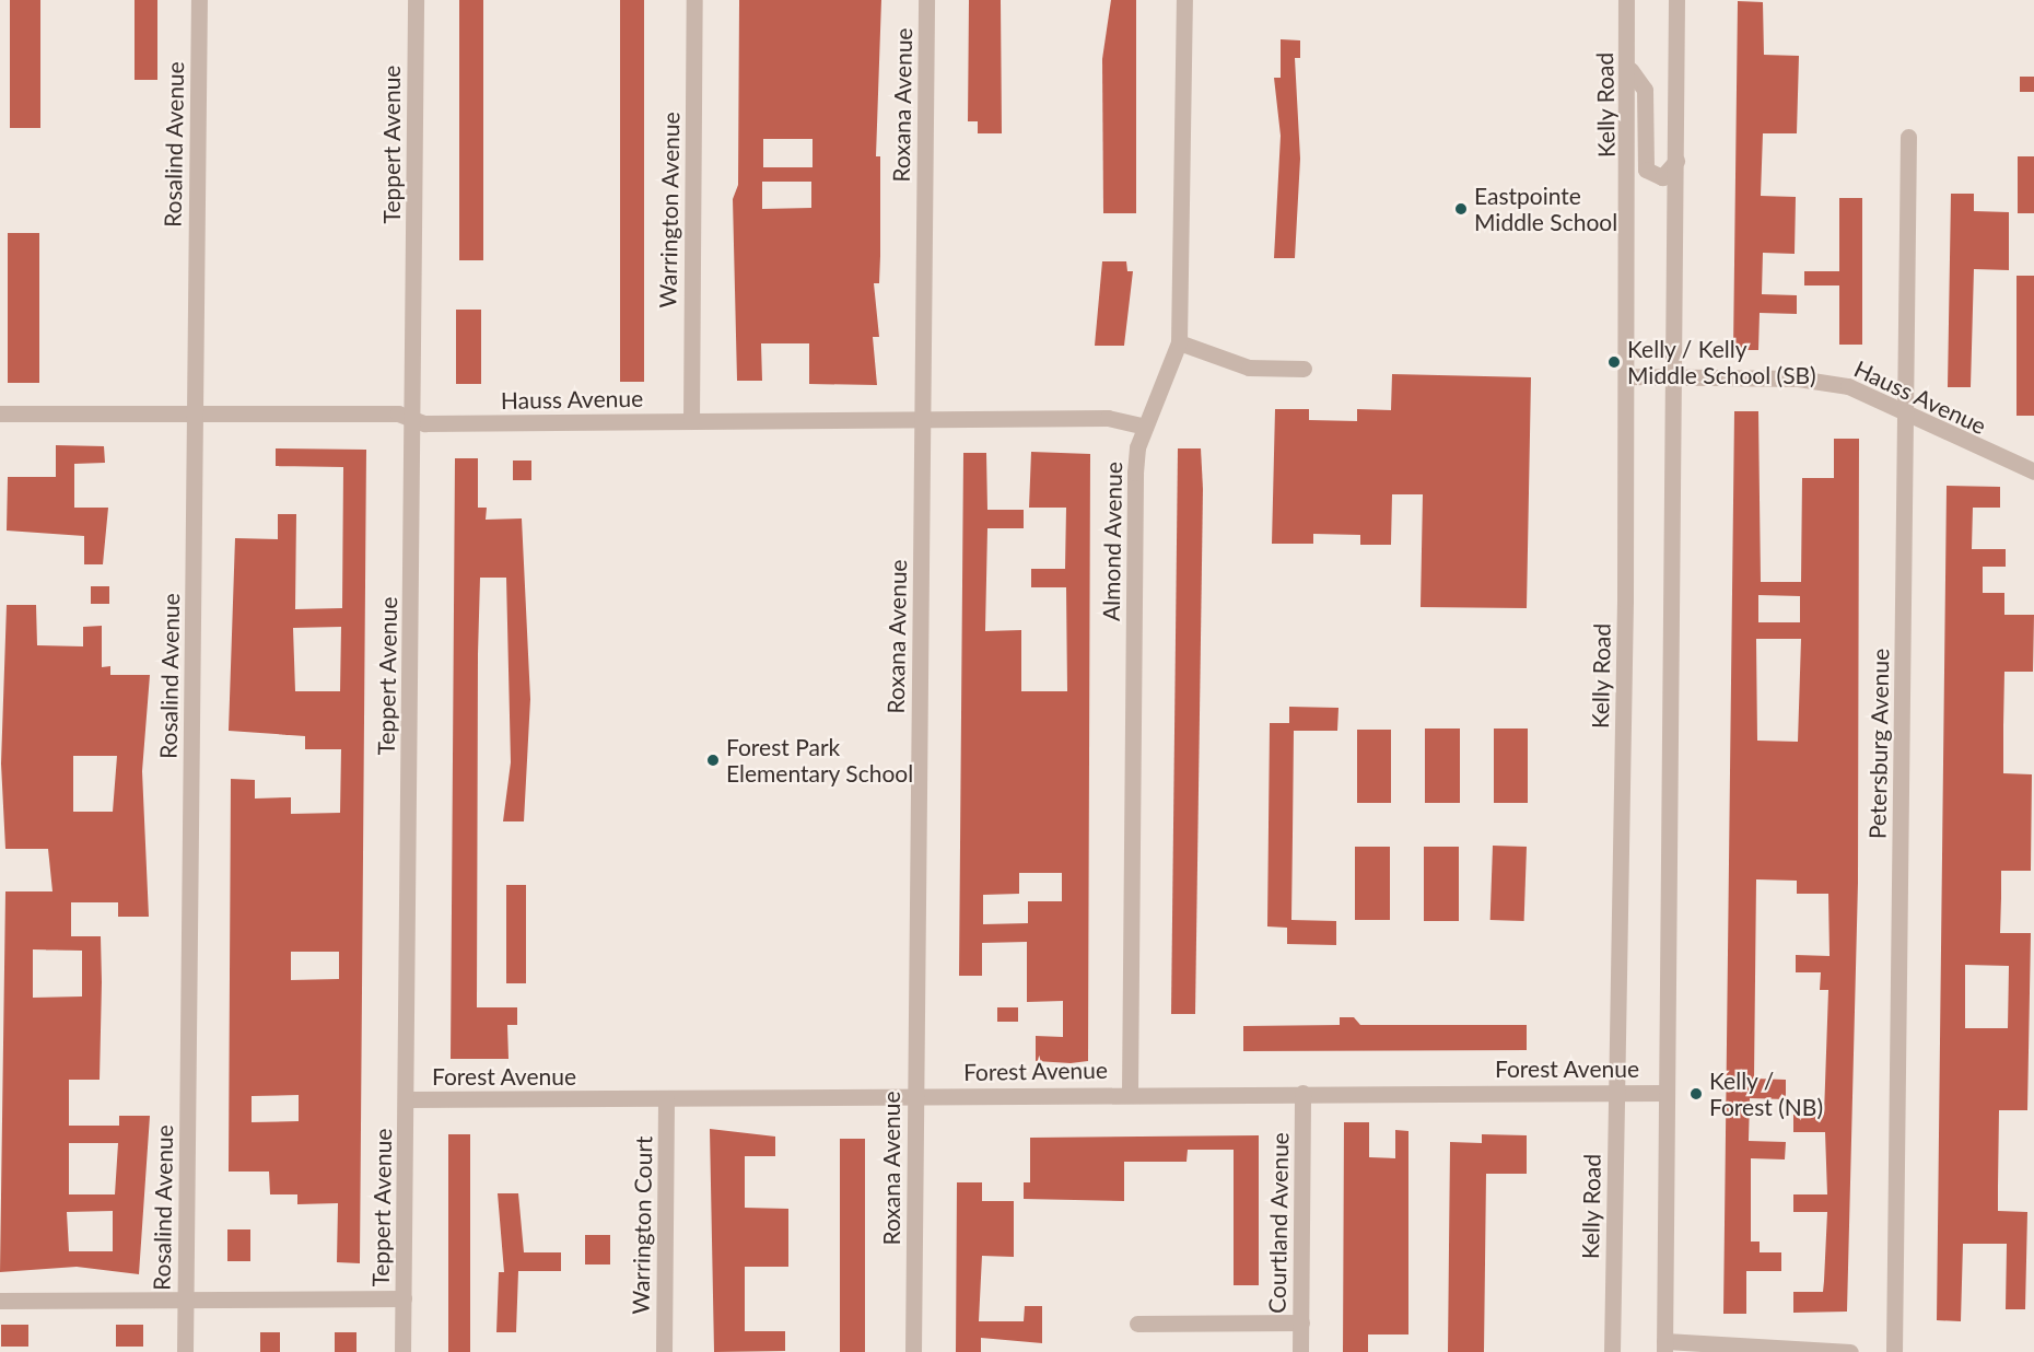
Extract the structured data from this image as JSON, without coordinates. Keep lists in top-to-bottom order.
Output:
{
  "streets": {
    "street": [
      "Roxana Avenue",
      "Kelly Road",
      "Rosalind Avenue",
      "Teppert Avenue",
      "Warrington Avenue",
      "Hauss Avenue",
      "Almond Avenue",
      "Petersburg Avenue",
      "Forest Avenue",
      "Courtland Avenue",
      "Warrington Court"
    ]
  },
  "crossings": [
    ["Roxana Avenue", "Hauss Avenue"],
    ["Roxana Avenue", "Forest Avenue"],
    ["Kelly Road", "Hauss Avenue"],
    ["Kelly Road", "Forest Avenue"],
    ["Rosalind Avenue", "Hauss Avenue"],
    ["Teppert Avenue", "Hauss Avenue"],
    ["Teppert Avenue", "Forest Avenue"],
    ["Warrington Avenue", "Hauss Avenue"],
    ["Hauss Avenue", "Almond Avenue"],
    ["Hauss Avenue", "Petersburg Avenue"],
    ["Almond Avenue", "Forest Avenue"],
    ["Forest Avenue", "Courtland Avenue"],
    ["Forest Avenue", "Warrington Court"]
  ],
  "places": [
    "Eastpointe Middle School",
    "Kelly / Kelly Middle School (SB)",
    "Forest Park Elementary School",
    "Kelly / Forest (NB)"
  ]
}
